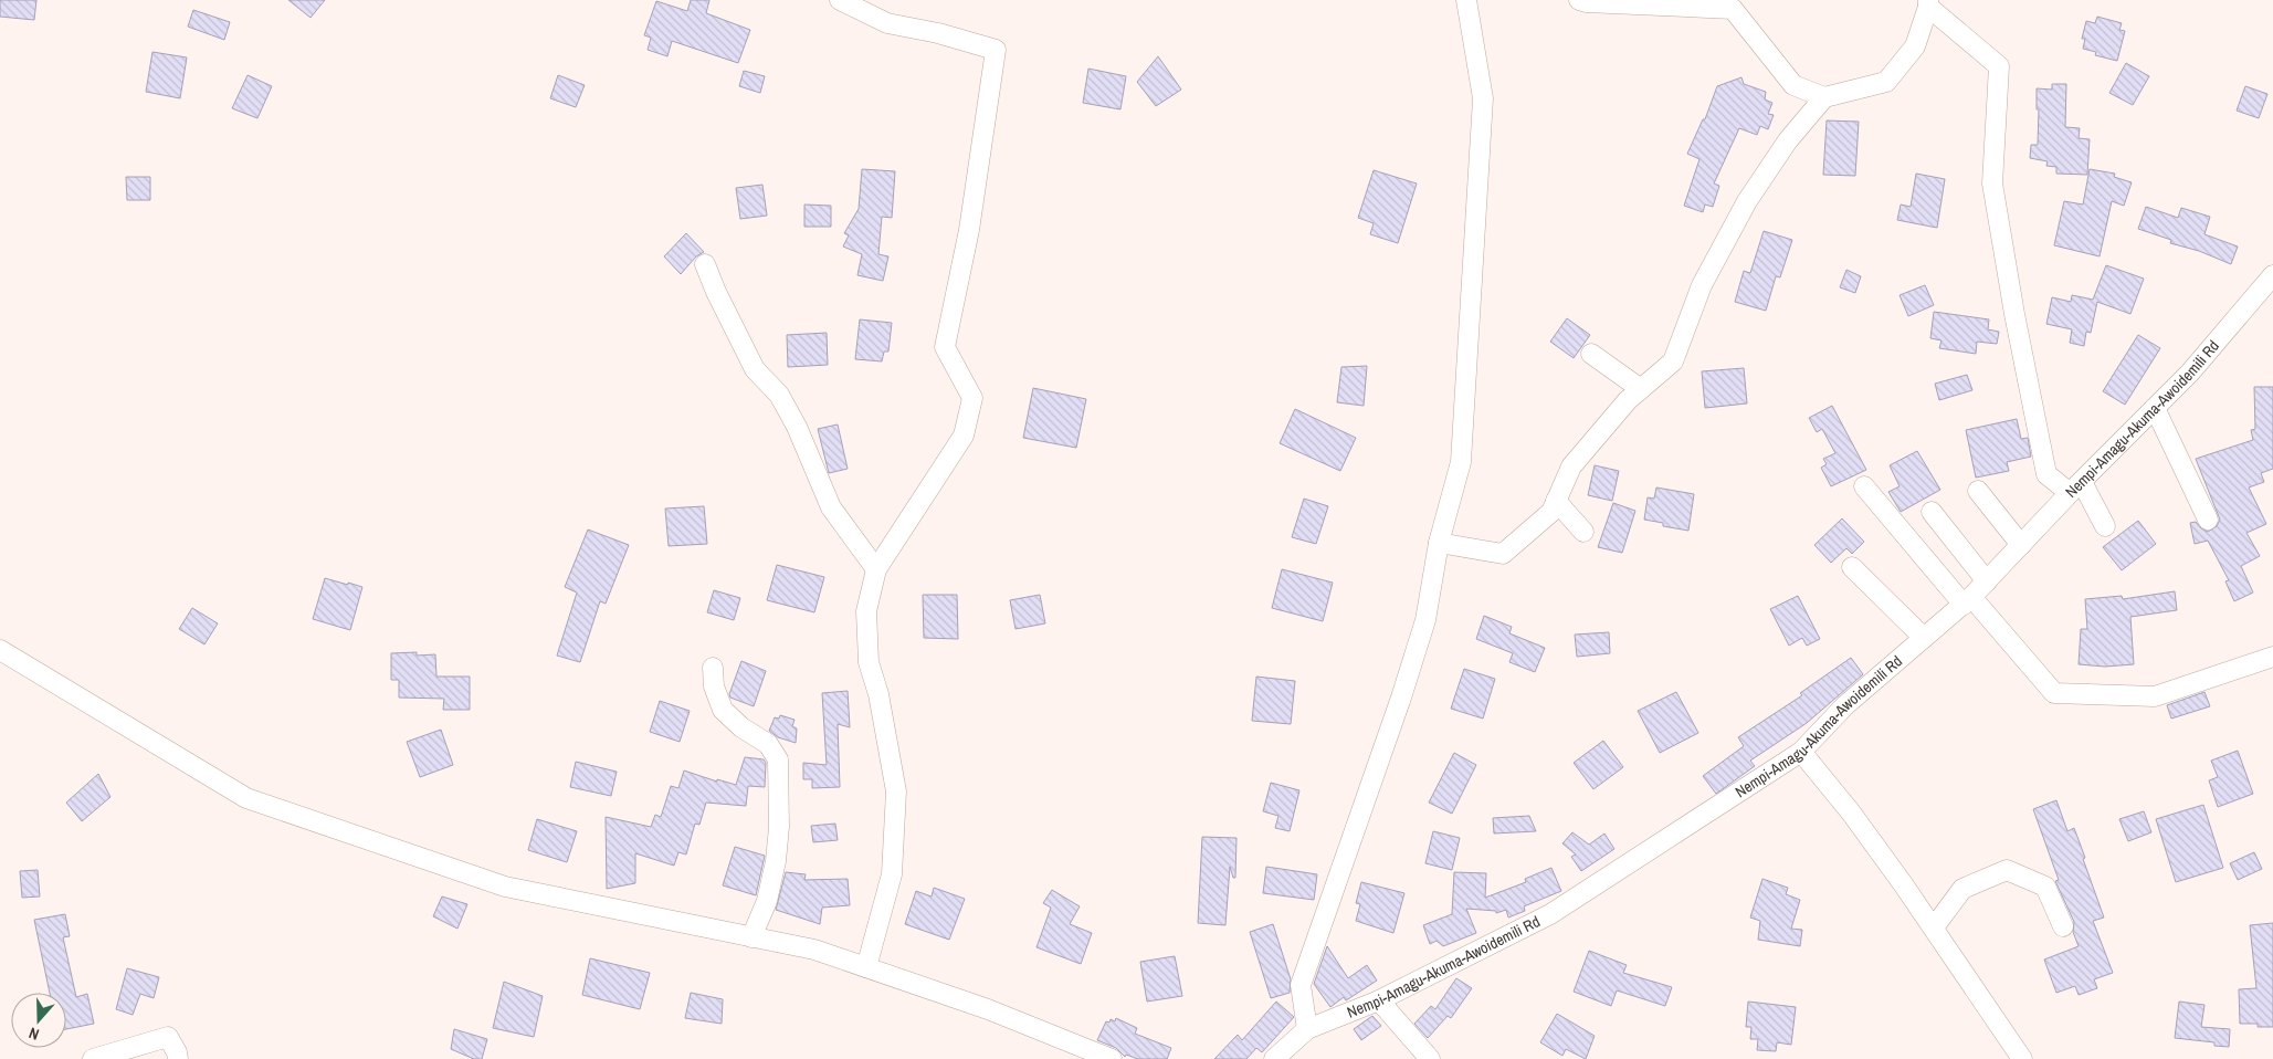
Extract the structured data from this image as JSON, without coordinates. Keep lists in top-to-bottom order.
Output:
{
  "streets": {
    "street": ["Nempi-Amagu-Akuma-Awoidemili Rd"]
  },
  "north": "bottom"
}
